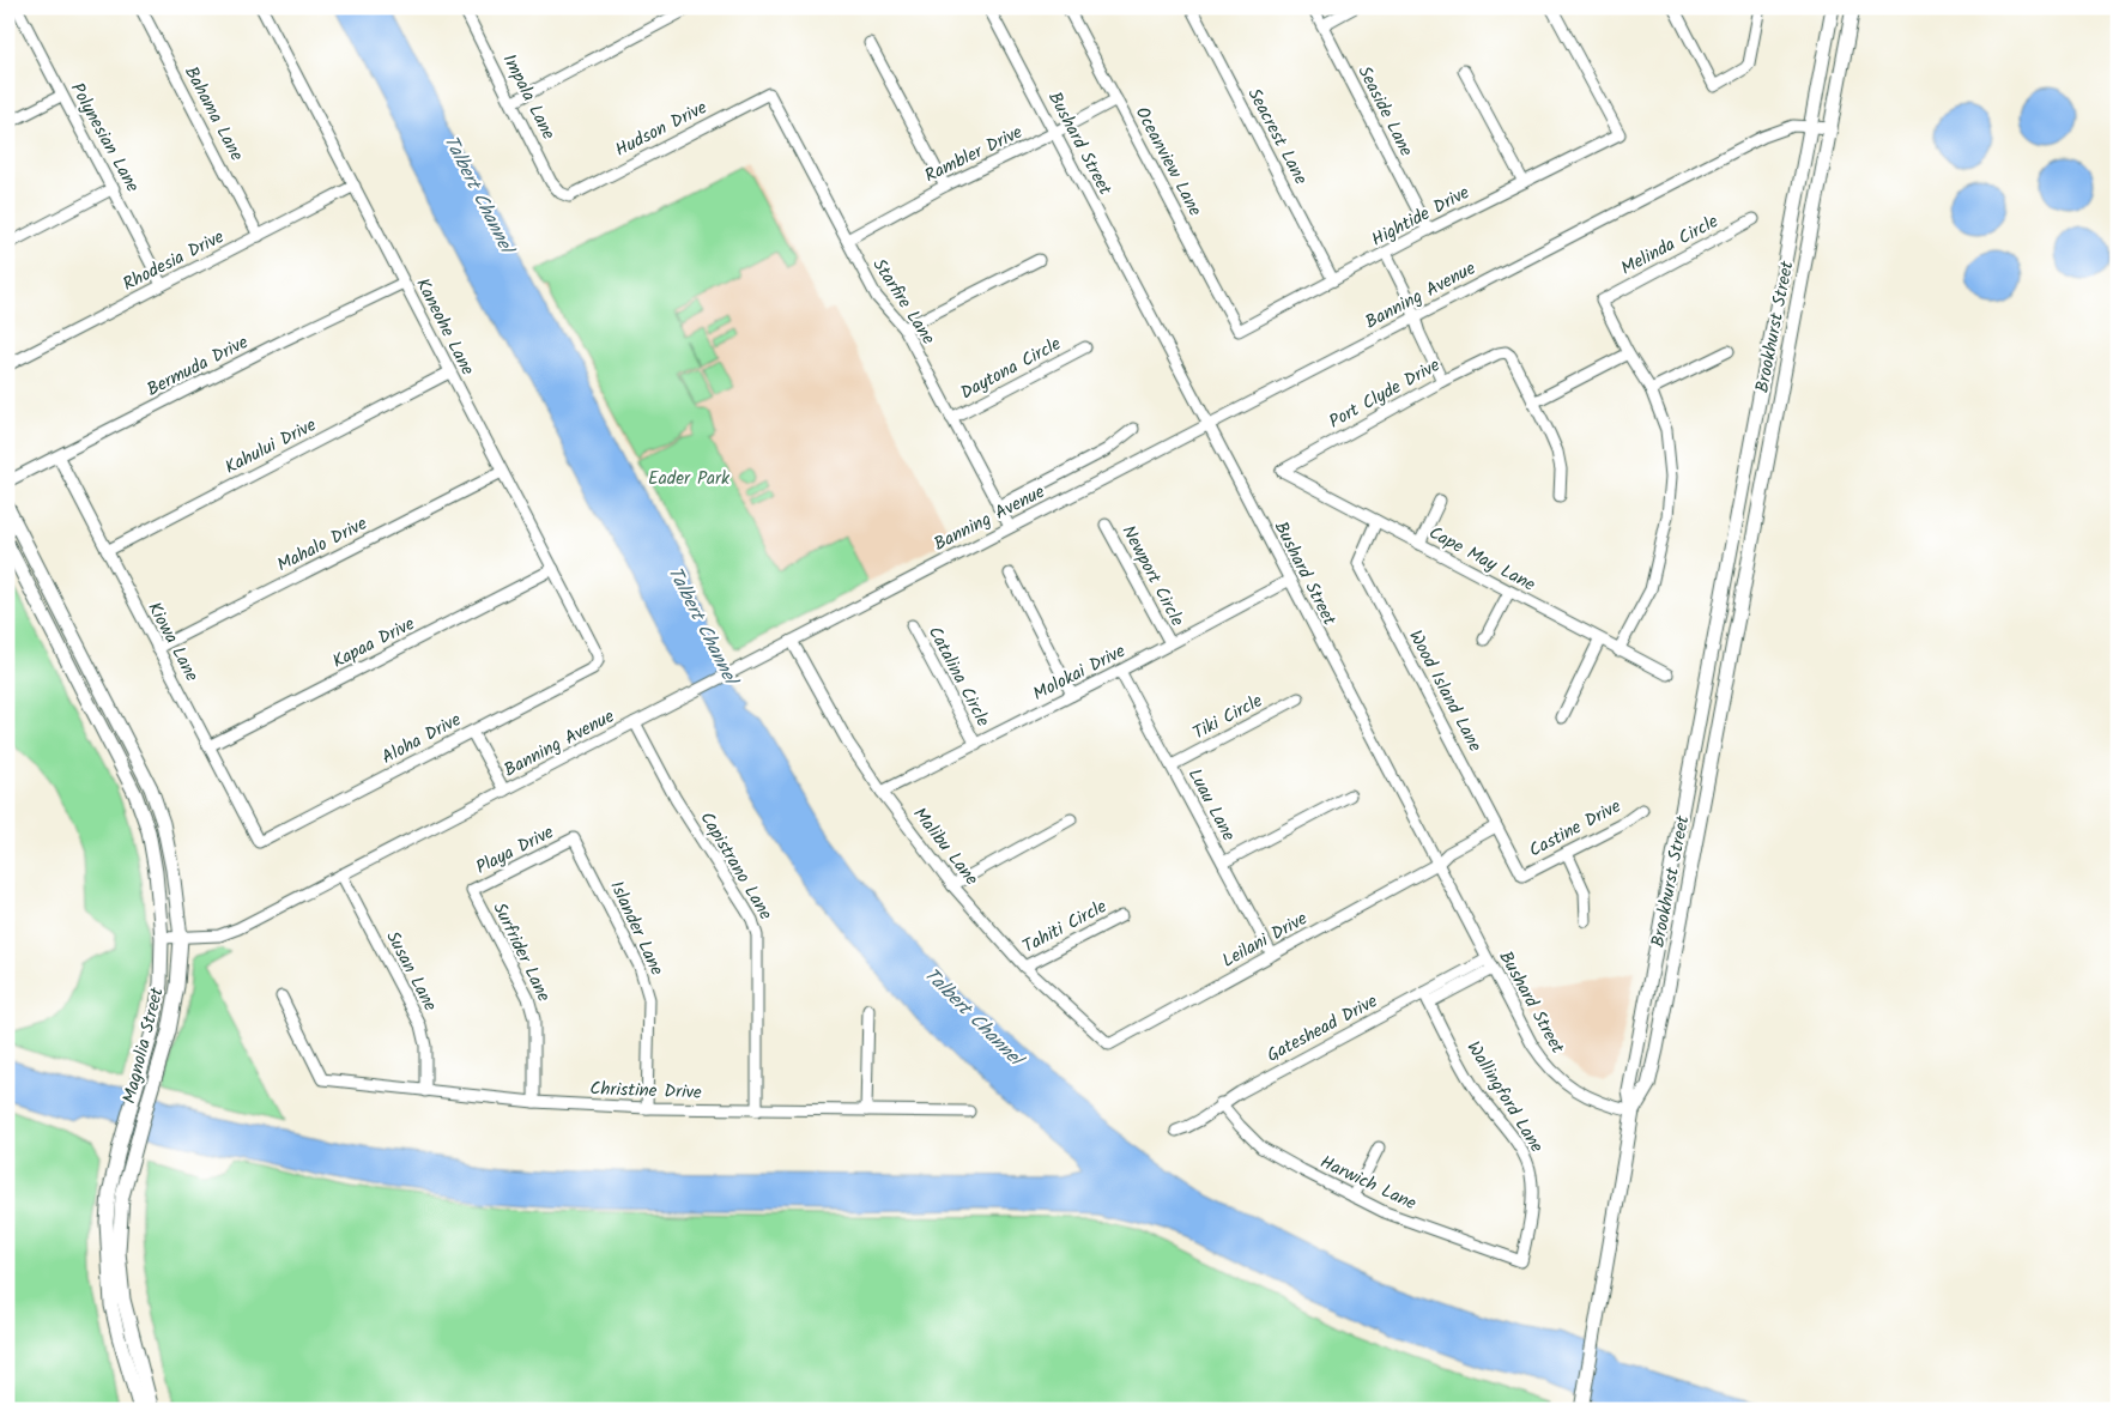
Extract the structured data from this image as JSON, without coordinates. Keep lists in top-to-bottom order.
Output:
{
  "streets": {
    "main road": ["Brookhurst Street", "Magnolia Street"],
    "street": [
      "Impala Lane",
      "Seaside Lane",
      "Bahama Lane",
      "Hudson Drive",
      "Seacrest Lane",
      "Polynesian Lane",
      "Bushard Street",
      "Rambler Drive",
      "Oceanview Lane",
      "Hightide Drive",
      "Melinda Circle",
      "Rhodesia Drive",
      "Banning Avenue",
      "Starfire Lane",
      "Kaneohe Lane",
      "Bermuda Drive",
      "Daytona Circle",
      "Port Clyde Drive",
      "Kahului Drive",
      "Mahalo Drive",
      "Cape May Lane",
      "Newport Circle",
      "Kiowa Lane",
      "Kapaa Drive",
      "Molokai Drive",
      "Catalina Circle",
      "Wood Island Lane",
      "Tiki Circle",
      "Aloha Drive",
      "Luau Lane",
      "Castine Drive",
      "Malibu Lane",
      "Playa Drive",
      "Capistrano Lane",
      "Tahiti Circle",
      "Islander Lane",
      "Leilani Drive",
      "Surfrider Lane",
      "Susan Lane",
      "Gateshead Drive",
      "Christine Drive",
      "Wallingford Lane",
      "Harwich Lane"
    ]
  },
  "crossings": [
    ["Impala Lane", "Hudson Drive"],
    ["Seaside Lane", "Hightide Drive"],
    ["Bahama Lane", "Rhodesia Drive"],
    ["Hudson Drive", "Starfire Lane"],
    ["Seacrest Lane", "Hightide Drive"],
    ["Polynesian Lane", "Rhodesia Drive"],
    ["Bushard Street", "Rambler Drive"],
    ["Bushard Street", "Banning Avenue"],
    ["Bushard Street", "Brookhurst Street"],
    ["Bushard Street", "Molokai Drive"],
    ["Bushard Street", "Leilani Drive"],
    ["Bushard Street", "Gateshead Drive"],
    ["Rambler Drive", "Oceanview Lane"],
    ["Rambler Drive", "Starfire Lane"],
    ["Oceanview Lane", "Hightide Drive"],
    ["Rhodesia Drive", "Kaneohe Lane"],
    ["Banning Avenue", "Starfire Lane"],
    ["Banning Avenue", "Brookhurst Street"],
    ["Banning Avenue", "Malibu Lane"],
    ["Banning Avenue", "Capistrano Lane"],
    ["Banning Avenue", "Susan Lane"],
    ["Banning Avenue", "Magnolia Street"],
    ["Starfire Lane", "Daytona Circle"],
    ["Kaneohe Lane", "Bermuda Drive"],
    ["Kaneohe Lane", "Kahului Drive"],
    ["Kaneohe Lane", "Mahalo Drive"],
    ["Kaneohe Lane", "Kapaa Drive"],
    ["Kaneohe Lane", "Aloha Drive"],
    ["Bermuda Drive", "Kiowa Lane"],
    ["Port Clyde Drive", "Cape May Lane"],
    ["Kahului Drive", "Kiowa Lane"],
    ["Mahalo Drive", "Kiowa Lane"],
    ["Cape May Lane", "Wood Island Lane"],
    ["Newport Circle", "Molokai Drive"],
    ["Kiowa Lane", "Kapaa Drive"],
    ["Kiowa Lane", "Aloha Drive"],
    ["Molokai Drive", "Catalina Circle"],
    ["Molokai Drive", "Luau Lane"],
    ["Molokai Drive", "Malibu Lane"],
    ["Wood Island Lane", "Castine Drive"],
    ["Wood Island Lane", "Leilani Drive"],
    ["Tiki Circle", "Luau Lane"],
    ["Luau Lane", "Leilani Drive"],
    ["Malibu Lane", "Tahiti Circle"],
    ["Malibu Lane", "Leilani Drive"],
    ["Playa Drive", "Islander Lane"],
    ["Playa Drive", "Surfrider Lane"],
    ["Capistrano Lane", "Christine Drive"],
    ["Islander Lane", "Christine Drive"],
    ["Surfrider Lane", "Christine Drive"],
    ["Susan Lane", "Christine Drive"],
    ["Gateshead Drive", "Wallingford Lane"],
    ["Gateshead Drive", "Harwich Lane"],
    ["Wallingford Lane", "Harwich Lane"]
  ],
  "water": ["Talbert Channel"],
  "parks": ["Eader Park"]
}
